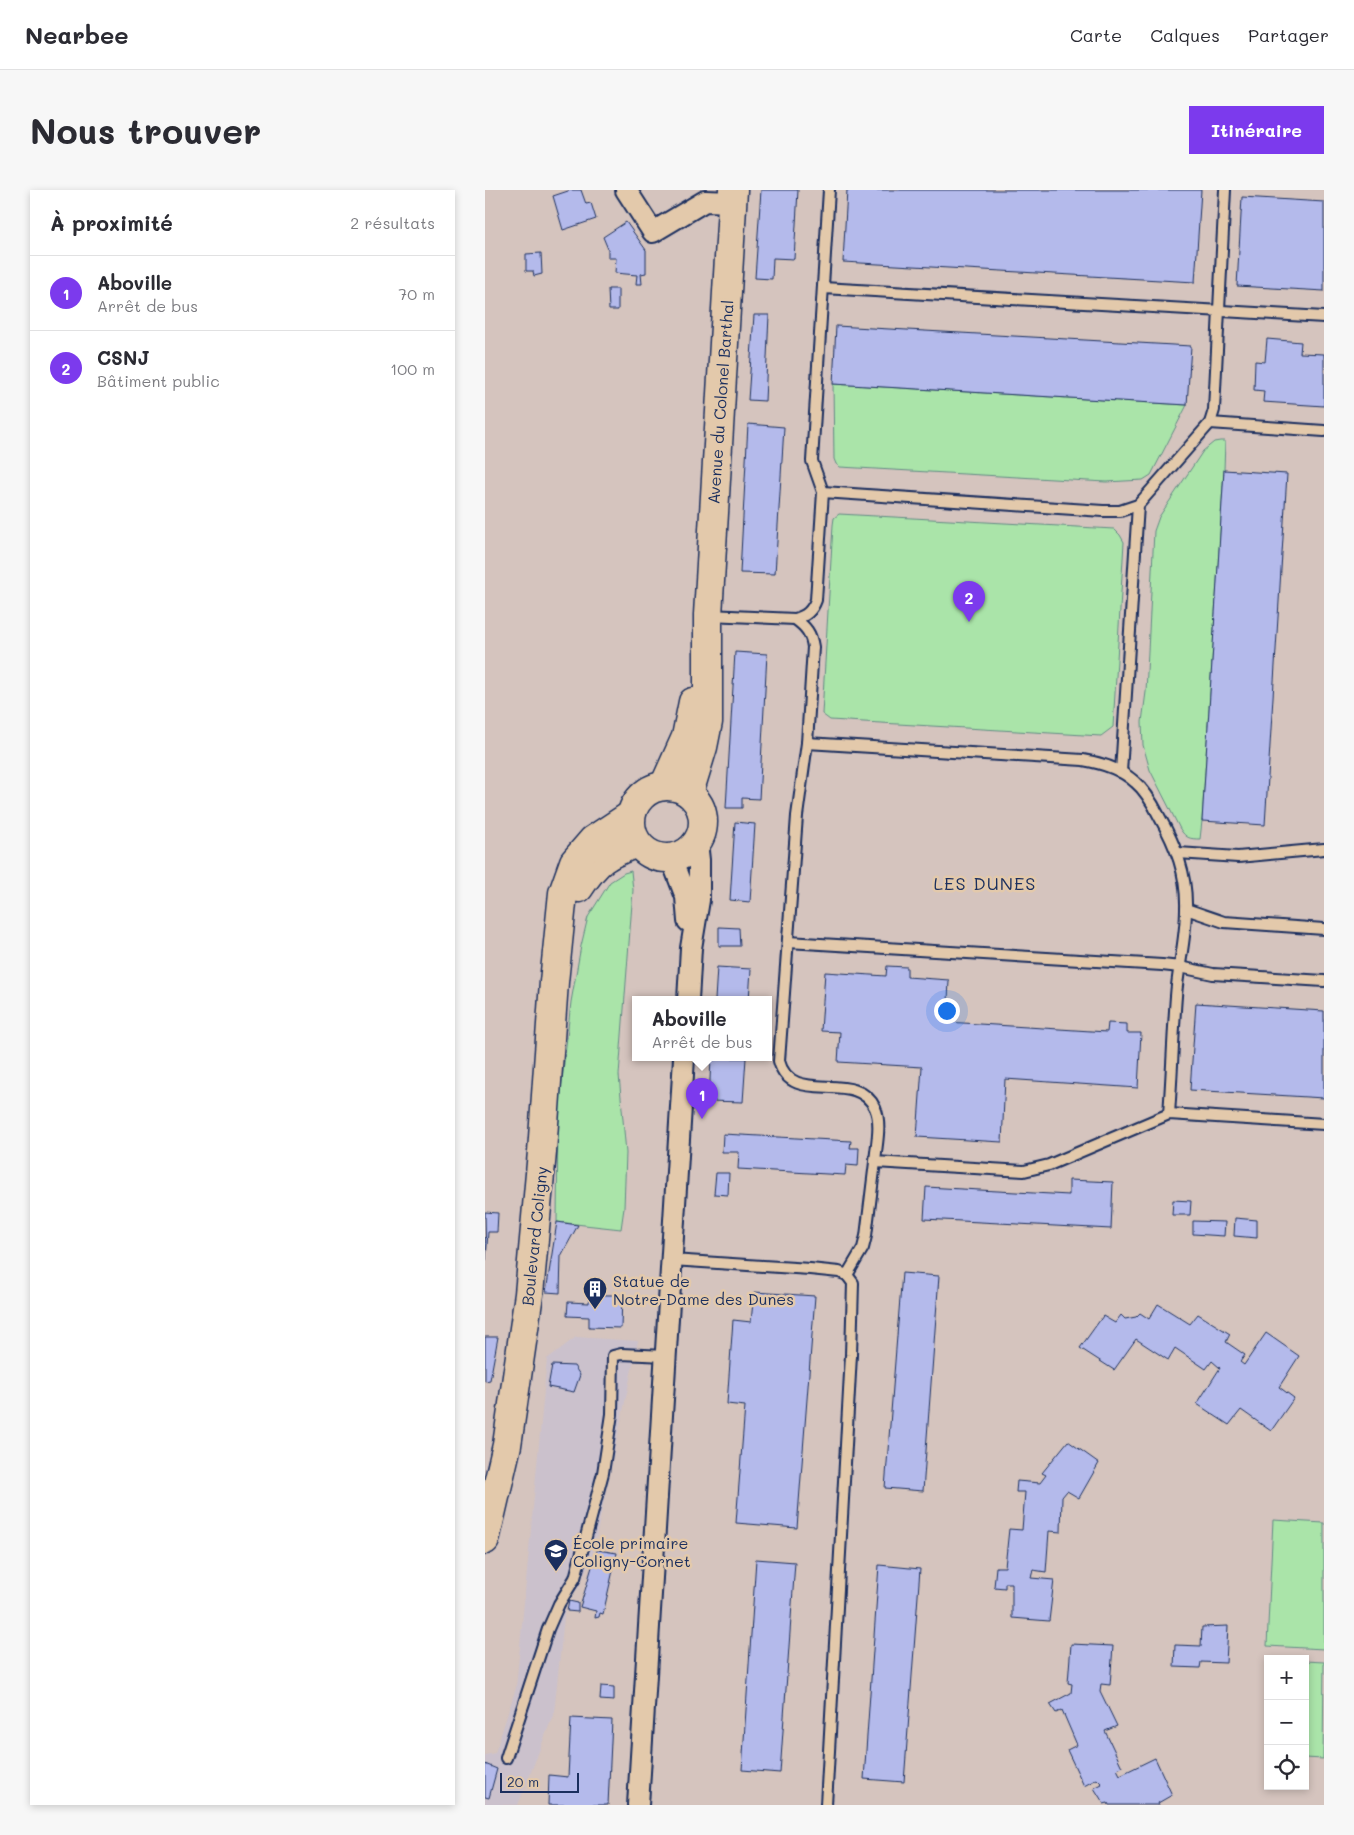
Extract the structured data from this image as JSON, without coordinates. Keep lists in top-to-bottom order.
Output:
{
  "streets": {
    "street": ["Avenue du Colonel Barthal", "Boulevard Coligny"]
  },
  "crossings": [
    ["Avenue du Colonel Barthal", "Boulevard Coligny"]
  ],
  "districts": ["LES DUNES"],
  "places": {
    "building": ["Statue de Notre-Dame des Dunes"],
    "school or university": ["École primaire Coligny-Cornet"]
  },
  "scale_bar": "20 m",
  "page": {
    "header": "Nearbee",
    "nav": ["Carte", "Calques", "Partager"],
    "buttons": "Itinéraire",
    "title": "Nous trouver",
    "heading": ["À proximité", "2 résultats"],
    "list": [
      {
        "mark": "1",
        "name": "Aboville",
        "note": "Arrêt de bus",
        "value": "70 m"
      },
      {
        "mark": "2",
        "name": "CSNJ",
        "note": "Bâtiment public",
        "value": "100 m"
      }
    ],
    "pins": ["2", "1"],
    "popup": ["Aboville", "Arrêt de bus"],
    "map_buttons": ["+", "−"],
    "scale": "20 m"
  }
}
